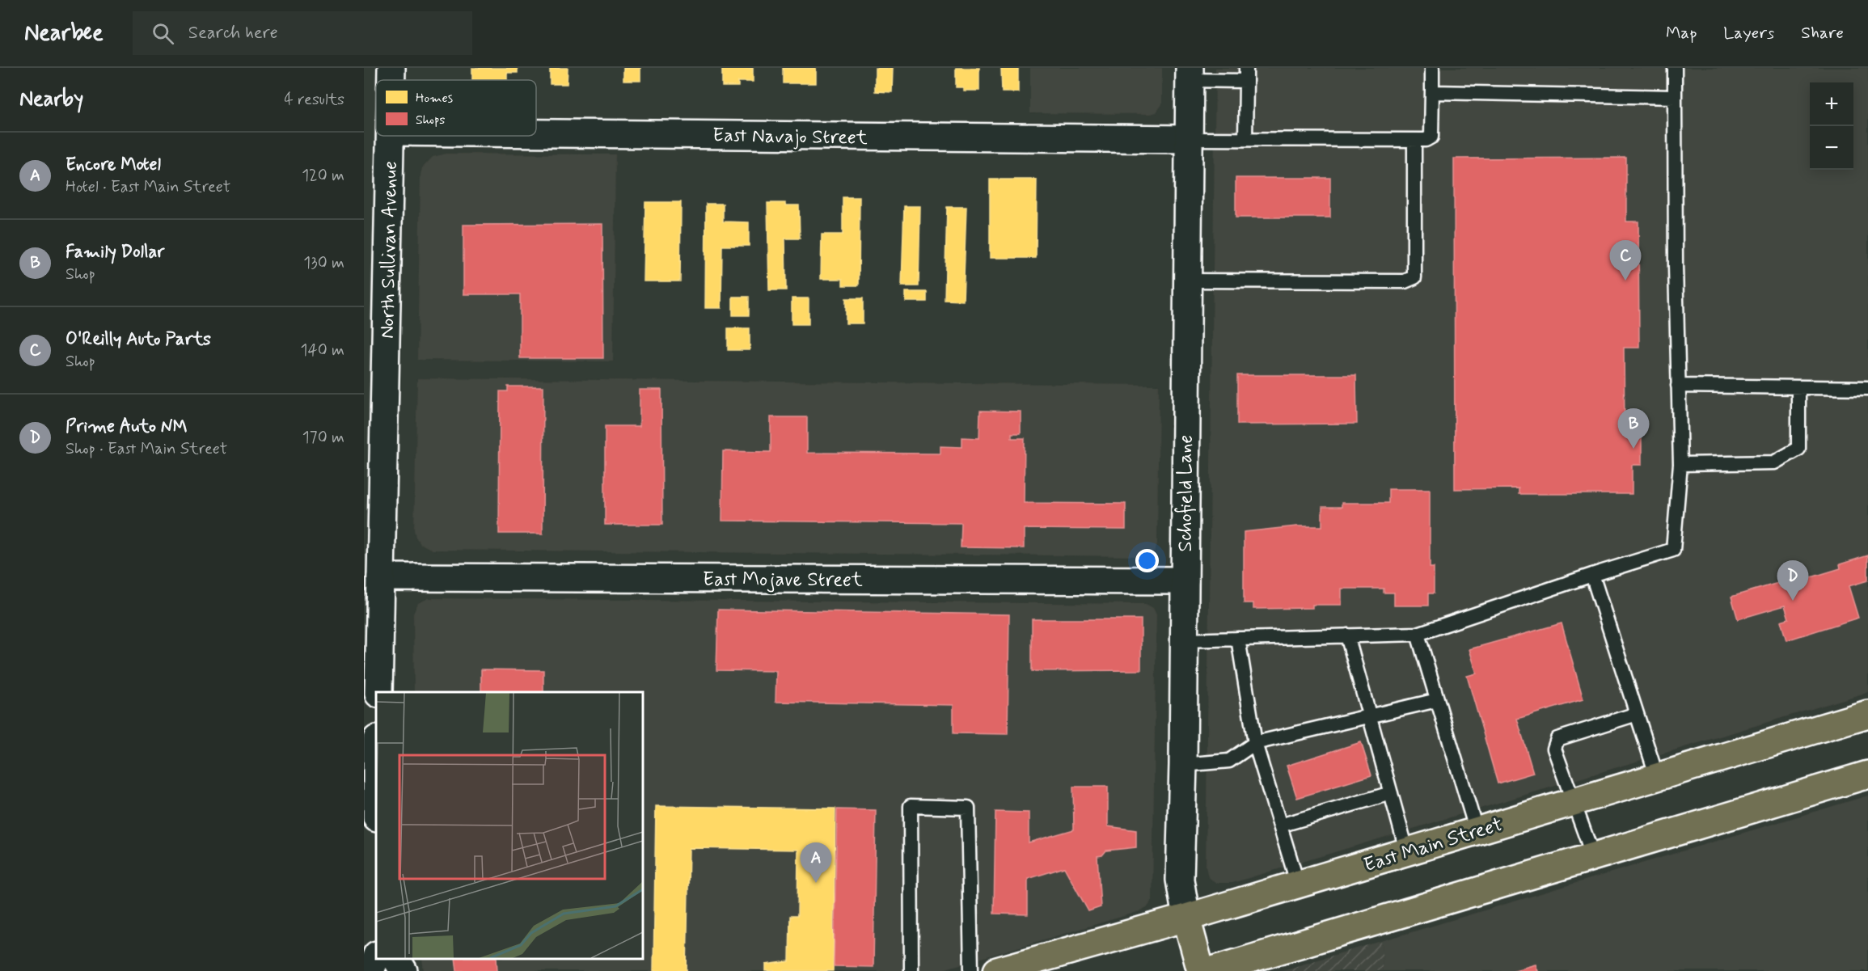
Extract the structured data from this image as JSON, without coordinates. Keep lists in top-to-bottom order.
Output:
{
  "streets": {
    "main road": ["East Main Street"],
    "street": [
      "East Navajo Street",
      "North Sullivan Avenue",
      "Schofield Lane",
      "East Mojave Street"
    ]
  },
  "crossings": [
    ["East Navajo Street", "Schofield Lane"],
    ["North Sullivan Avenue", "East Mojave Street"],
    ["Schofield Lane", "East Mojave Street"],
    ["Schofield Lane", "East Main Street"]
  ],
  "legend": ["Homes", "Shops"],
  "page": {
    "header": "Nearbee",
    "search": "Search here",
    "nav": ["Map", "Layers", "Share"],
    "heading": ["Nearby", "4 results"],
    "map_buttons": ["+", "−"],
    "list": [
      {
        "mark": "A",
        "name": "Encore Motel",
        "note": "Hotel · East Main Street",
        "value": "120 m"
      },
      {
        "mark": "B",
        "name": "Family Dollar",
        "note": "Shop",
        "value": "130 m"
      },
      {
        "mark": "C",
        "name": "O'Reilly Auto Parts",
        "note": "Shop",
        "value": "140 m"
      },
      {
        "mark": "D",
        "name": "Prime Auto NM",
        "note": "Shop · East Main Street",
        "value": "170 m"
      }
    ],
    "pins": [
      "C",
      "B",
      "D",
      "A"
    ]
  }
}
